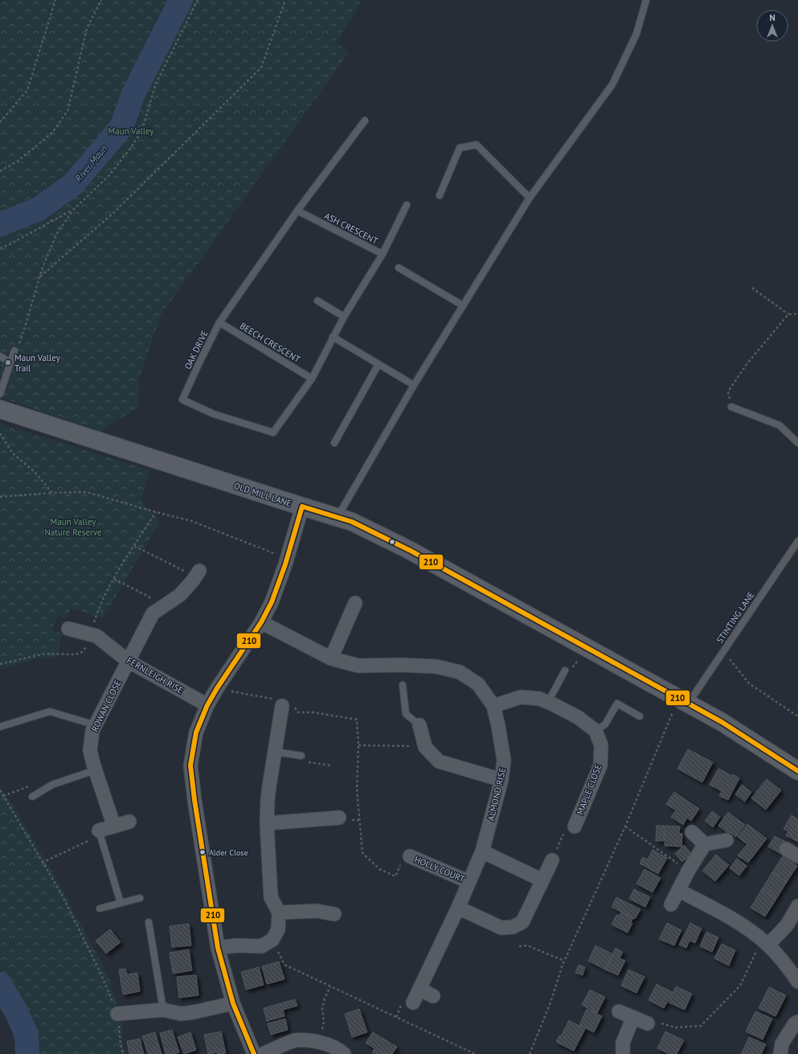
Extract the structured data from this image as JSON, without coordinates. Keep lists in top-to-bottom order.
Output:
{
  "streets": {
    "main road": ["OLD MILL LANE"],
    "street": [
      "FERNLEIGH RISE",
      "ROWAN CLOSE",
      "MAPLE CLOSE",
      "ALMOND RISE",
      "HOLLY COURT"
    ],
    "lane": [
      "ASH CRESCENT",
      "BEECH CRESCENT",
      "OAK DRIVE",
      "STINTING LANE"
    ]
  },
  "crossings": [
    ["ASH CRESCENT", "OAK DRIVE"],
    ["BEECH CRESCENT", "OAK DRIVE"],
    ["OLD MILL LANE", "STINTING LANE"],
    ["FERNLEIGH RISE", "ROWAN CLOSE"],
    ["ALMOND RISE", "HOLLY COURT"]
  ],
  "water": ["River Maun"],
  "parks": ["Maun Valley", "Maun Valley Nature Reserve"],
  "places": ["Maun Valley Trail", "Alder Close"],
  "lines": ["transit line 210"],
  "north": "top"
}
